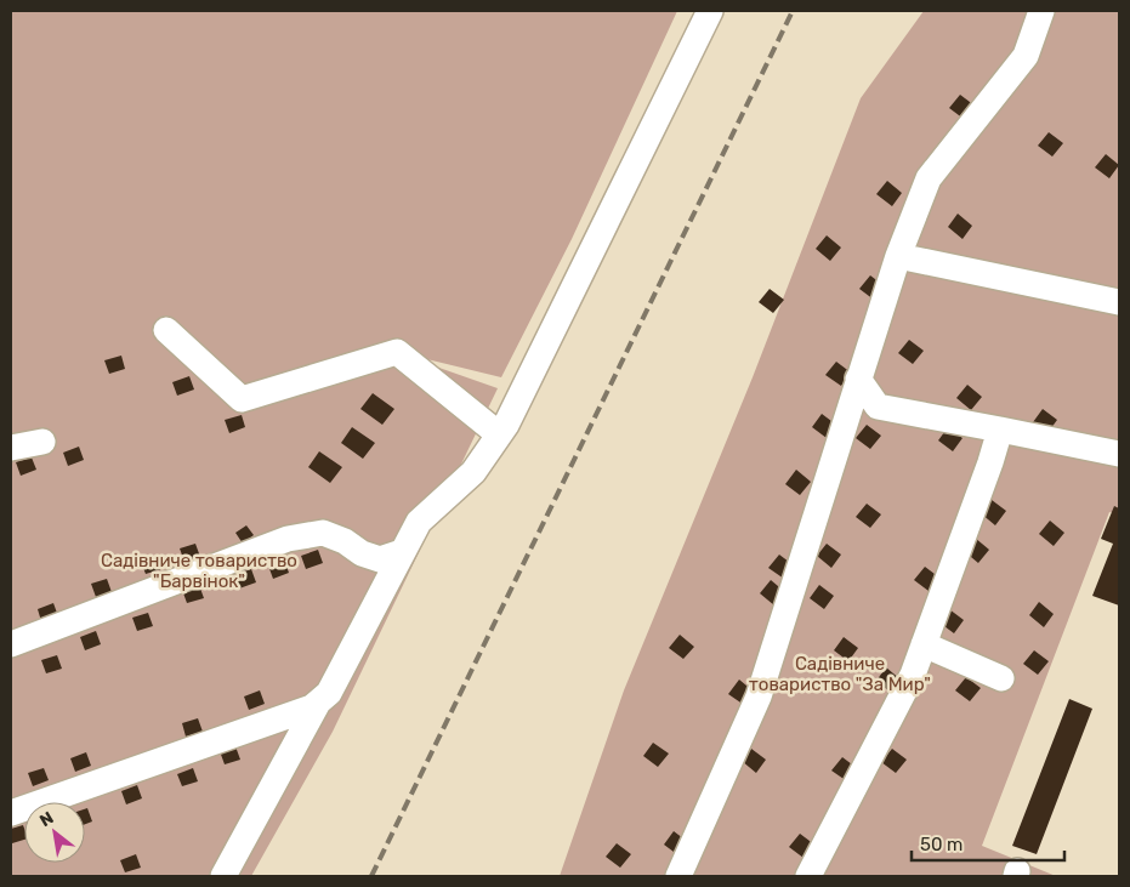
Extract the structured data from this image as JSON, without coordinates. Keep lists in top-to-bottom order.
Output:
{
  "parks": ["Садівниче товариство \"Барвінок\"", "Садівниче товариство \"За Мир\""],
  "scale_bar": "50 m",
  "north": "top left"
}
